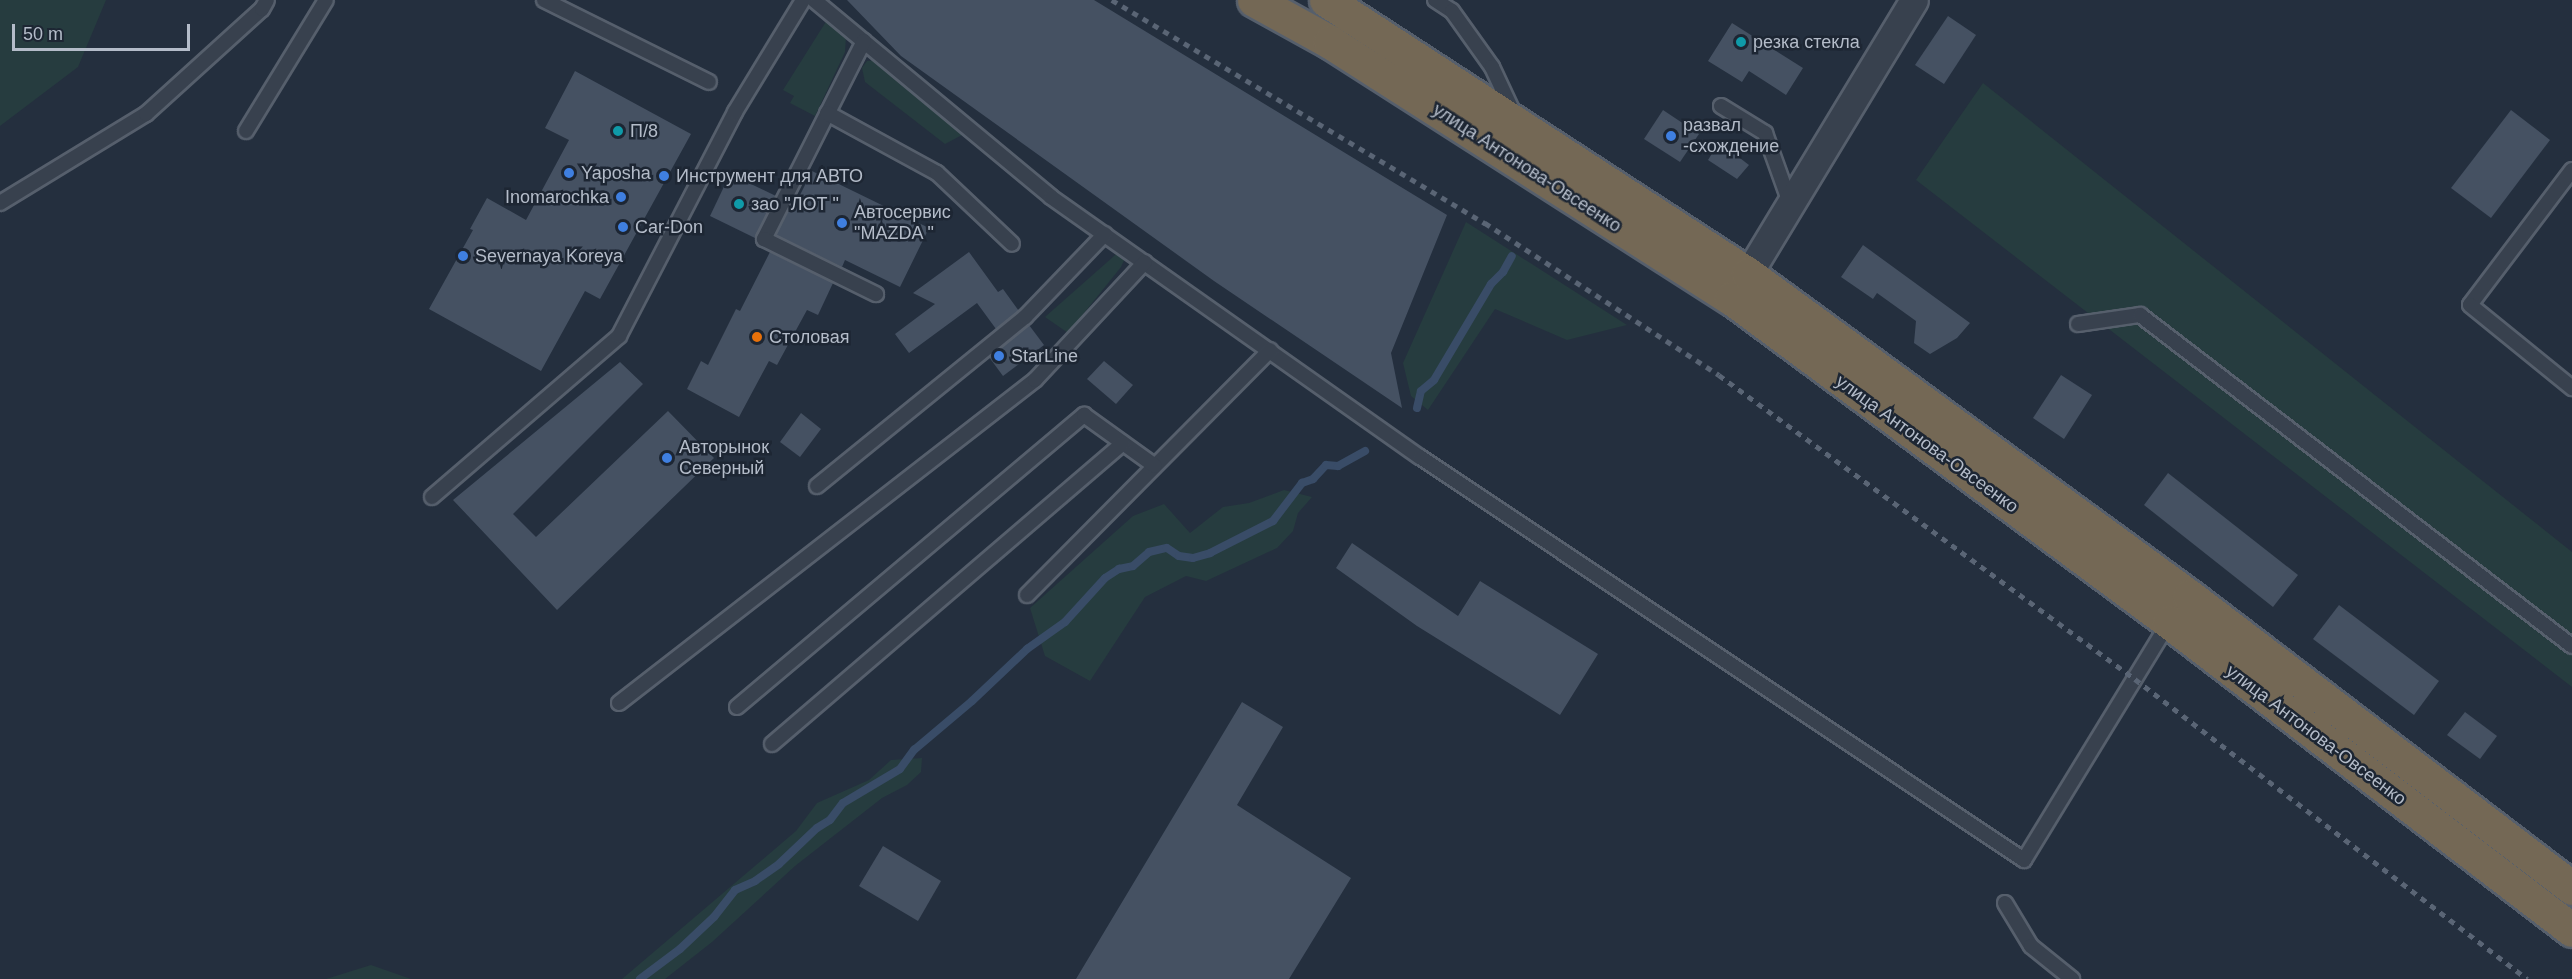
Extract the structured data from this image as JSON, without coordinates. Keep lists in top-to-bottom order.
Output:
{
  "streets": {
    "highway": ["улица Антонова-Овсеенко"]
  },
  "places": [
    "резка стекла",
    "П/8",
    "развал -схождение",
    "Yaposha",
    "Инструмент для АВТО",
    "Inomarochka",
    "зао \"ЛОТ \"",
    "Автосервис \"MAZDA \"",
    "Car-Don",
    "Severnaya Koreya",
    "Столовая",
    "StarLine",
    "Авторынок Северный"
  ],
  "scale_bar": "50 m"
}
